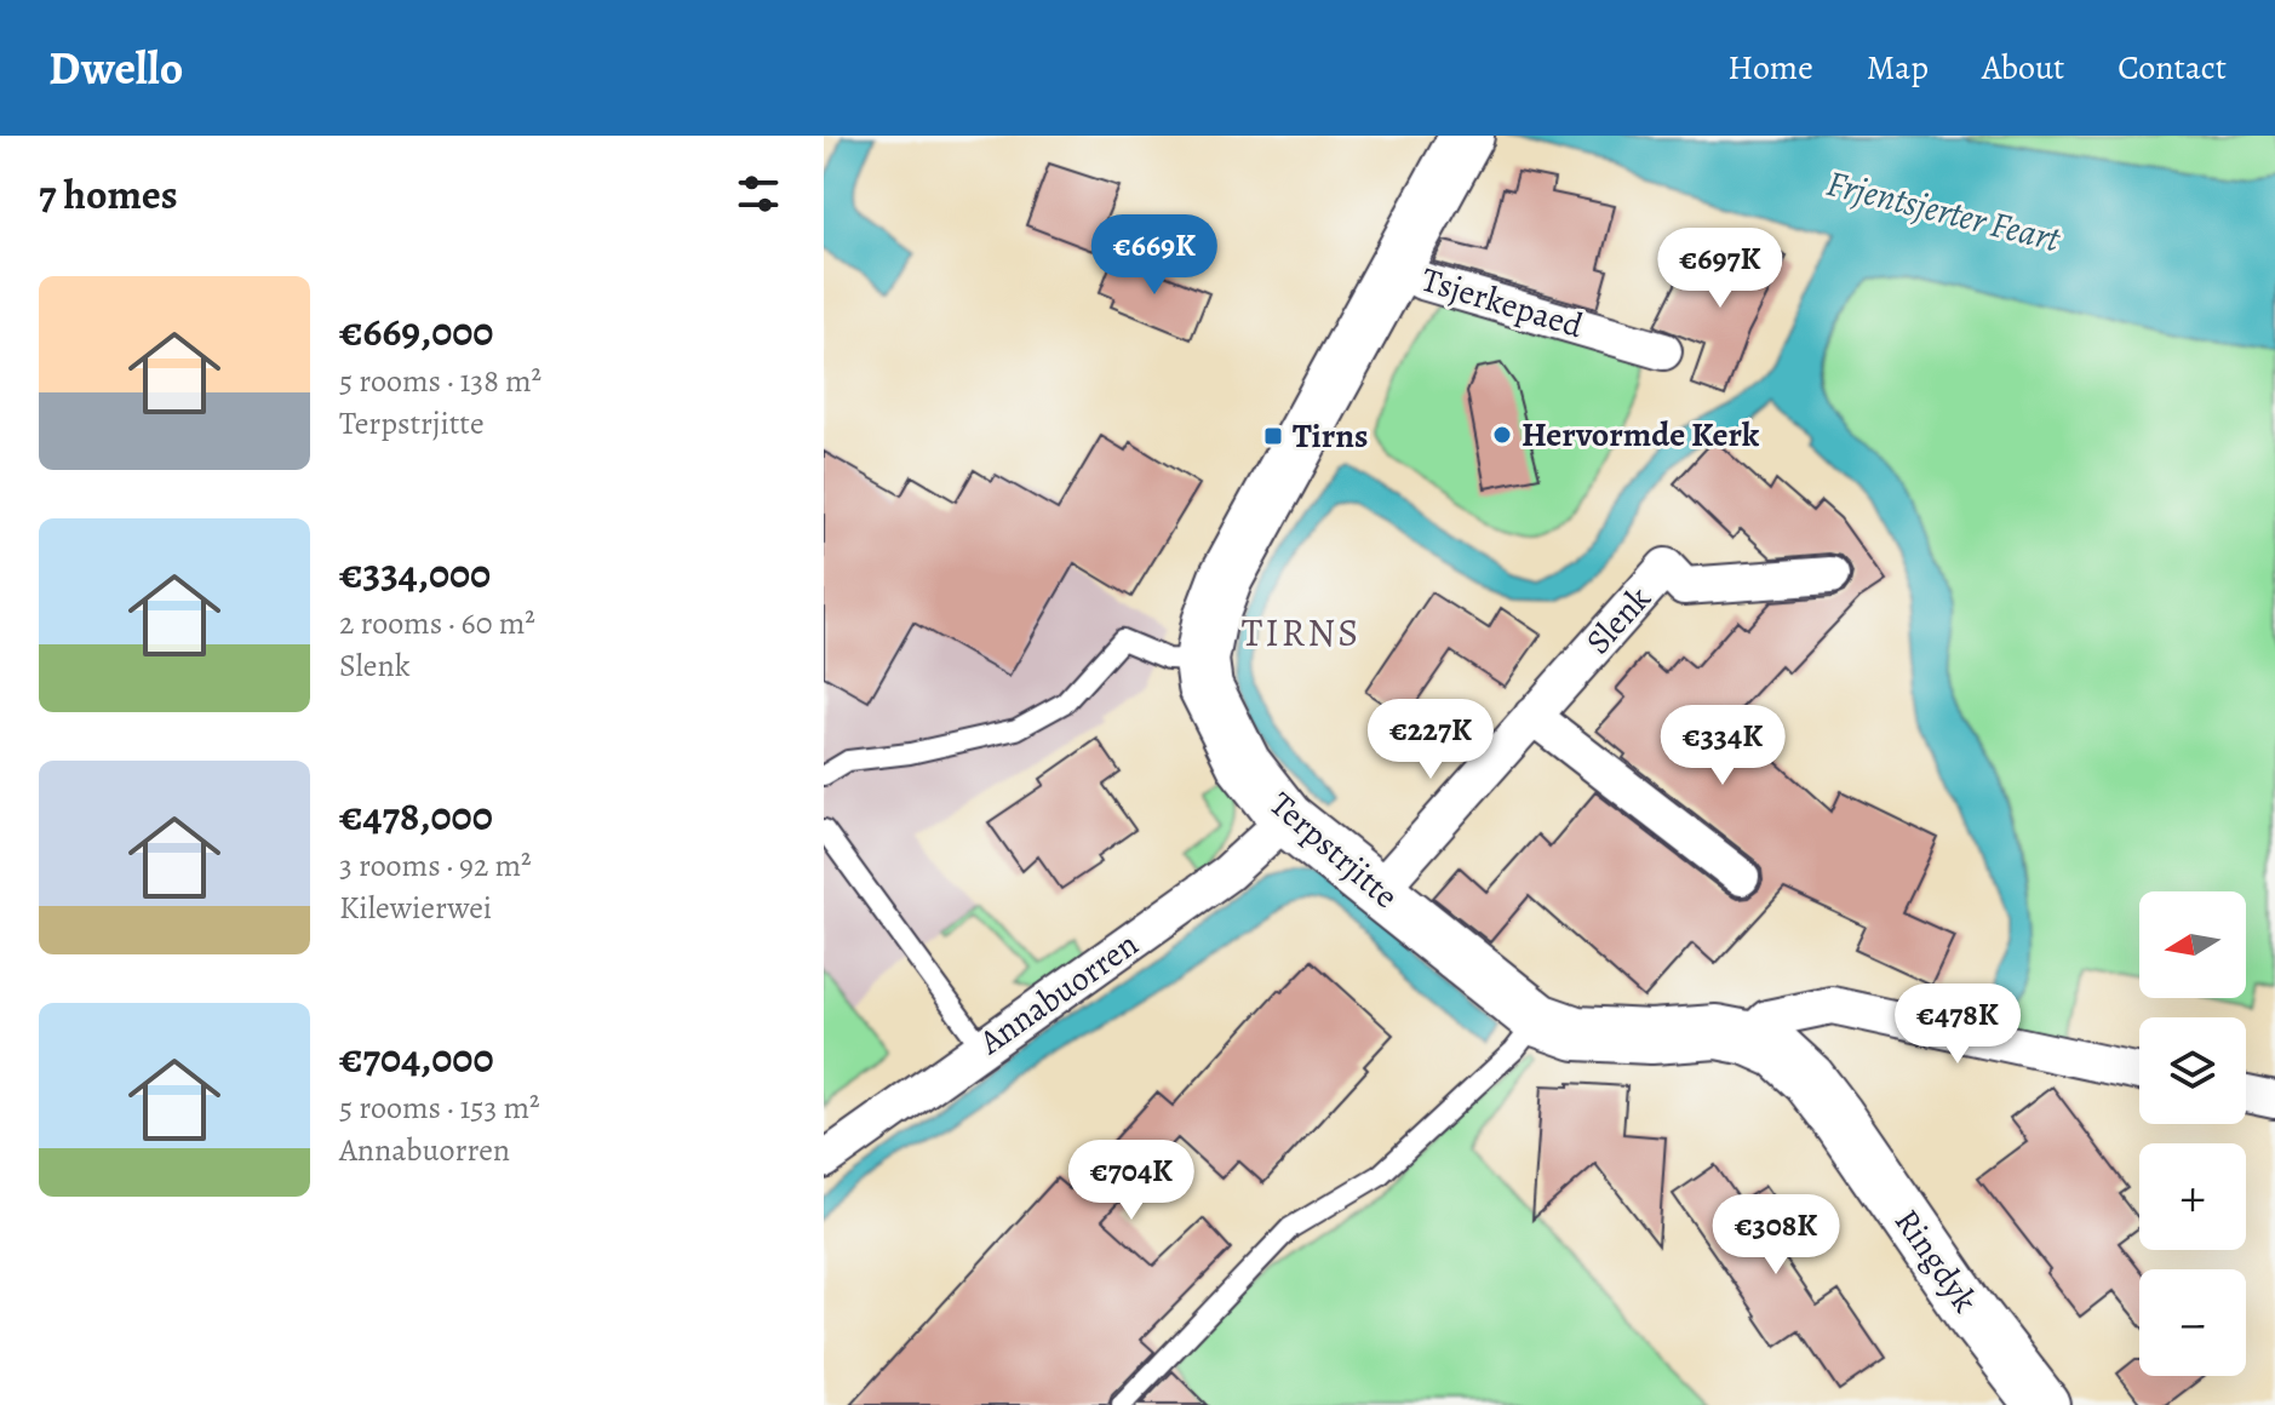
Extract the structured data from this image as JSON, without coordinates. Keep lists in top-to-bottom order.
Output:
{
  "streets": {
    "street": [
      "Tsjerkepaed",
      "Slenk",
      "Terpstrjitte",
      "Annabuorren",
      "Ringdyk"
    ]
  },
  "crossings": [
    ["Tsjerkepaed", "Terpstrjitte"],
    ["Slenk", "Terpstrjitte"],
    ["Terpstrjitte", "Annabuorren"],
    ["Terpstrjitte", "Ringdyk"]
  ],
  "districts": ["TIRNS"],
  "water": ["Frjentsjerter Feart"],
  "places": {
    "other": ["Hervormde Kerk"],
    "transit": ["Tirns"]
  },
  "north": "left",
  "page": {
    "header": "Dwello",
    "nav": [
      "Home",
      "Map",
      "About",
      "Contact"
    ],
    "heading": "7 homes",
    "price": [
      "€669K",
      "€697K",
      "€227K",
      "€334K",
      "€478K",
      "€704K",
      "€308K"
    ],
    "list": [
      {
        "name": "€669,000",
        "note": "5 rooms · 138 m² · Terpstrjitte"
      },
      {
        "name": "€334,000",
        "note": "2 rooms · 60 m² · Slenk"
      },
      {
        "name": "€478,000",
        "note": "3 rooms · 92 m² · Kilewierwei"
      },
      {
        "name": "€704,000",
        "note": "5 rooms · 153 m² · Annabuorren"
      }
    ],
    "map_buttons": ["+", "−"]
  }
}
